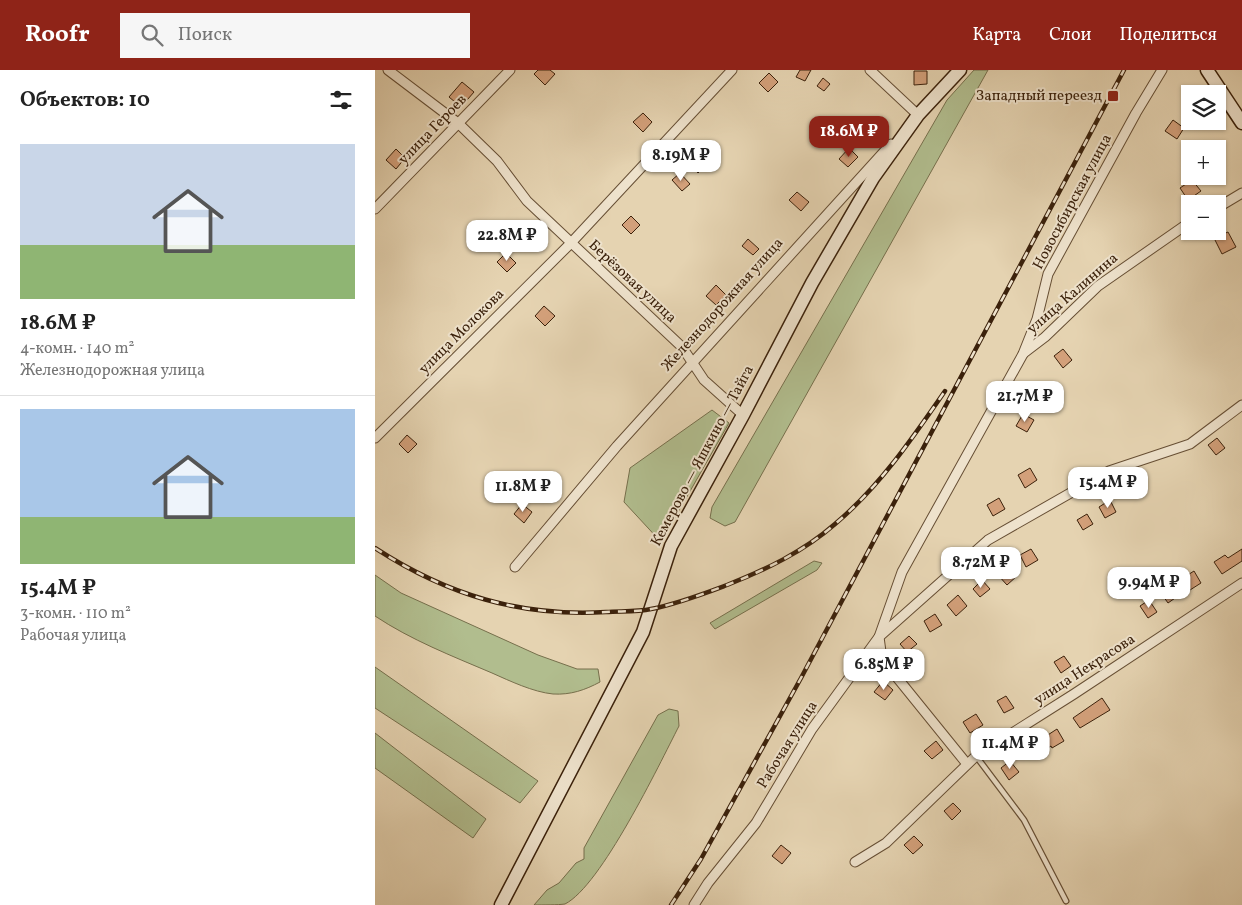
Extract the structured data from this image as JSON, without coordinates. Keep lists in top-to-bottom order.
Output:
{
  "streets": {
    "main road": ["Железнодорожная улица", "Кемерово — Яшкино — Тайга"],
    "street": [
      "улица Героев",
      "Новосибирская улица",
      "Берёзовая улица",
      "улица Калинина",
      "улица Молокова",
      "улица Некрасова",
      "Рабочая улица"
    ]
  },
  "crossings": [
    ["улица Героев", "Берёзовая улица"],
    ["Новосибирская улица", "улица Калинина"],
    ["Новосибирская улица", "Рабочая улица"],
    ["Берёзовая улица", "Железнодорожная улица"],
    ["Берёзовая улица", "улица Молокова"],
    ["Берёзовая улица", "Кемерово — Яшкино — Тайга"],
    ["Железнодорожная улица", "Кемерово — Яшкино — Тайга"]
  ],
  "places": {
    "transit": ["Западный переезд"]
  },
  "page": {
    "header": "Roofr",
    "search": "Поиск",
    "nav": ["Карта", "Слои", "Поделиться"],
    "heading": "Объектов: 10",
    "map_buttons": ["+", "−"],
    "price": [
      "18.6M ₽",
      "8.19M ₽",
      "22.8M ₽",
      "21.7M ₽",
      "15.4M ₽",
      "11.8M ₽",
      "8.72M ₽",
      "9.94M ₽",
      "6.85M ₽",
      "11.4M ₽"
    ],
    "list": [
      {
        "name": "18.6M ₽",
        "note": "4-комн. · 140 m² · Железнодорожная улица"
      },
      {
        "name": "15.4M ₽",
        "note": "3-комн. · 110 m² · Рабочая улица"
      }
    ]
  }
}
